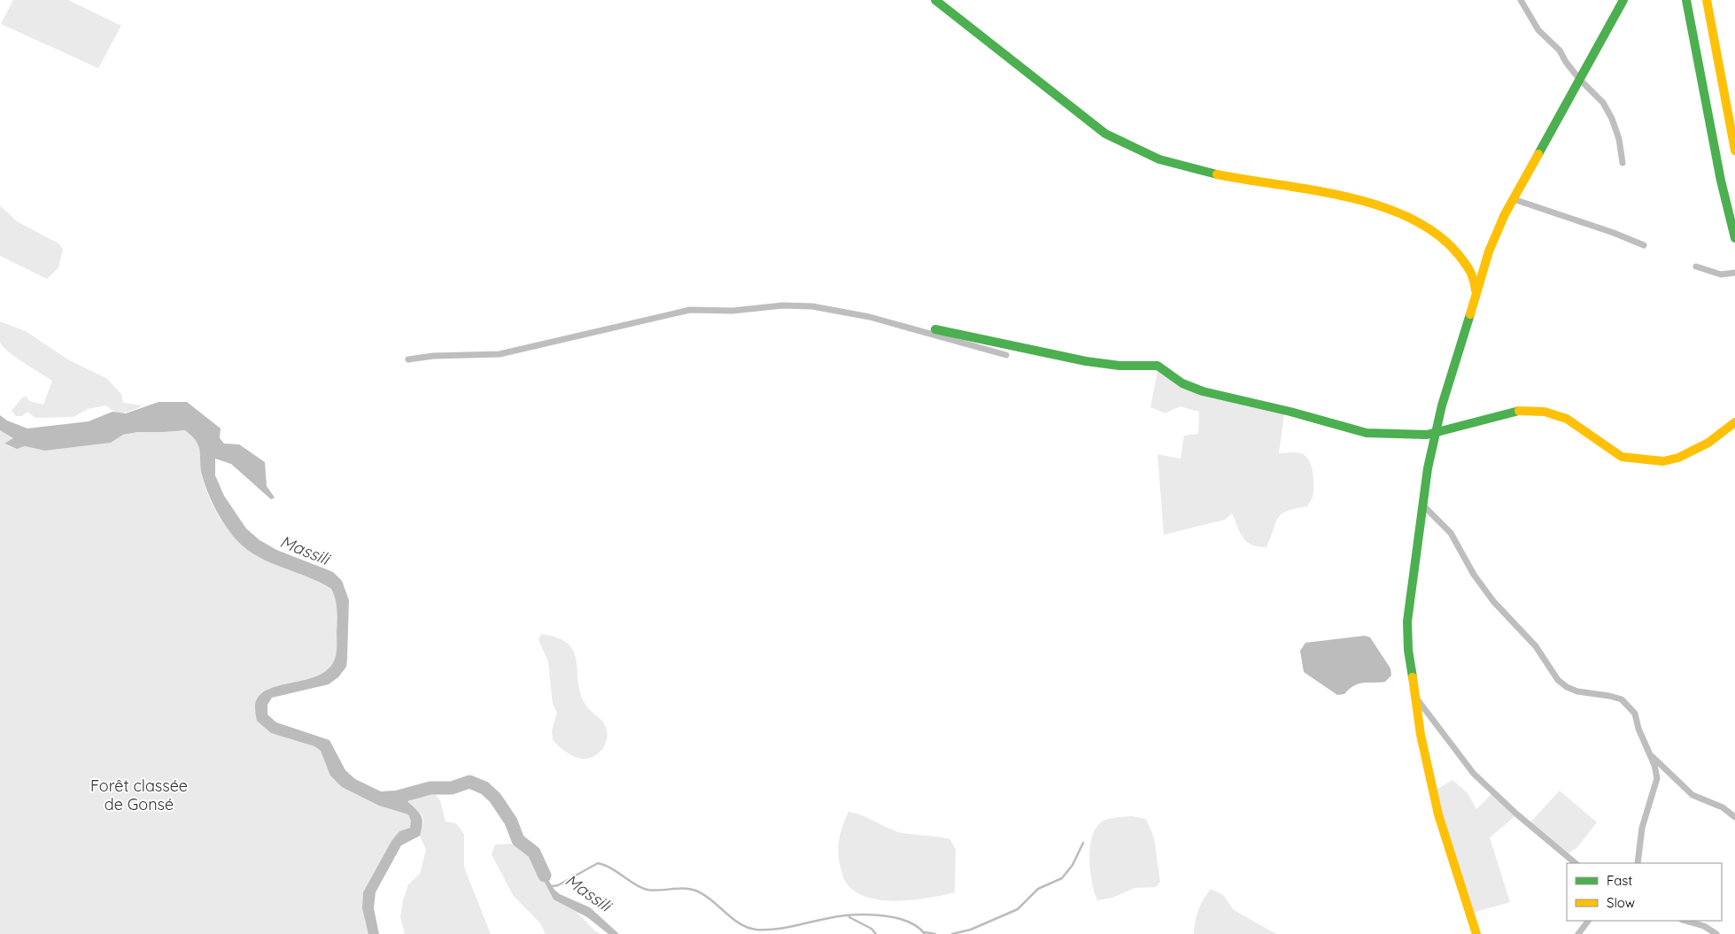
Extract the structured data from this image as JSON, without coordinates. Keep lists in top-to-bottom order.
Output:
{
  "water": ["Massili"],
  "parks": ["Forêt classée de Gonsé"],
  "legend": ["Fast", "Slow"]
}
